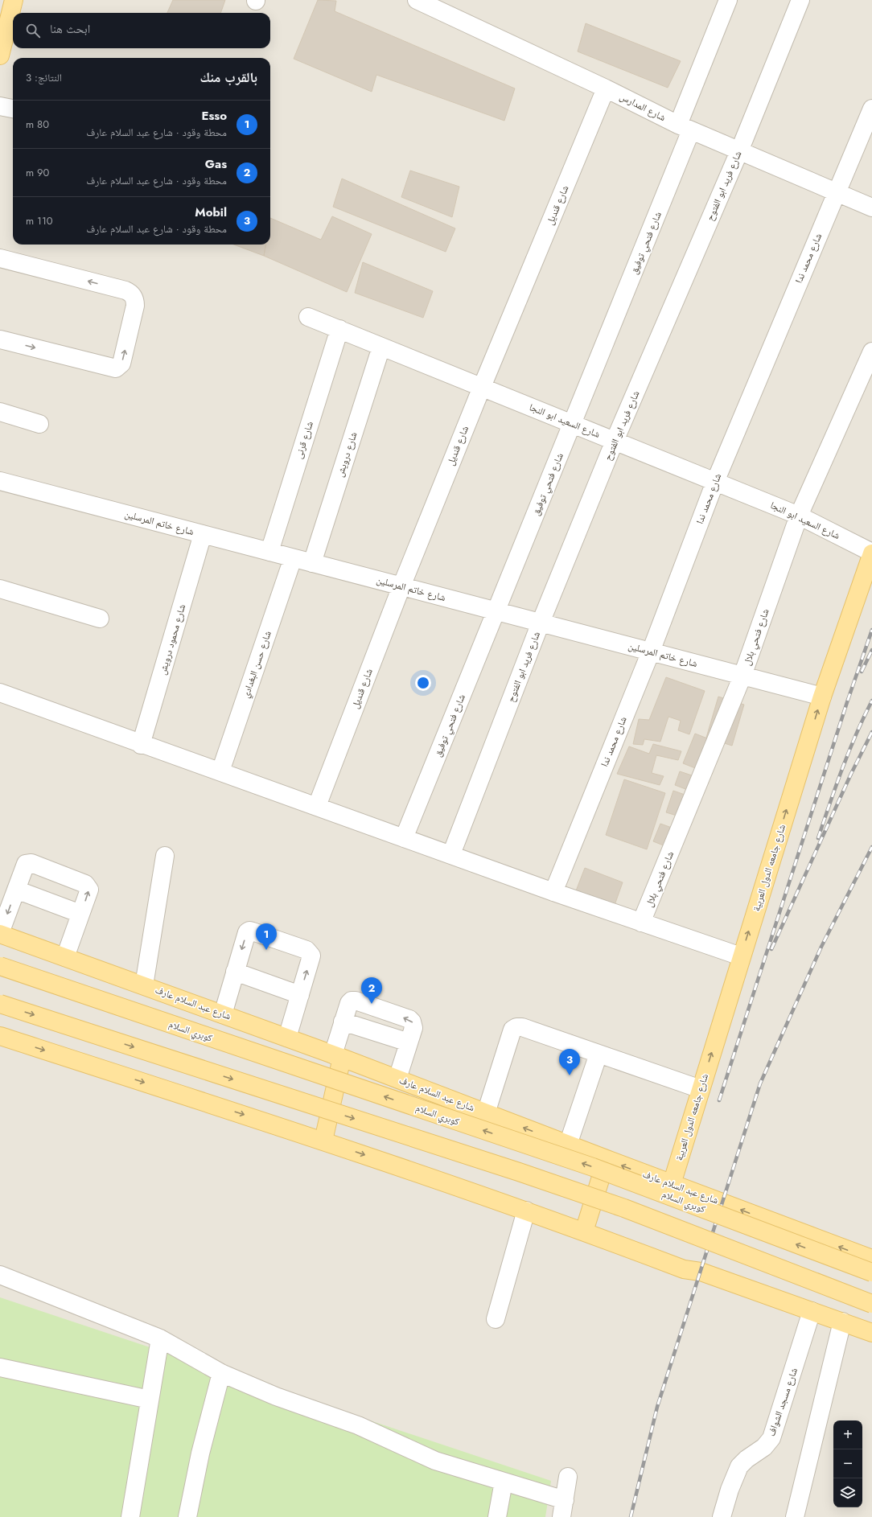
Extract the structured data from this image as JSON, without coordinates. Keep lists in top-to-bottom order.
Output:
{
  "streets": {
    "main road": ["شارع جامعه الدول العربية", "شارع عبد السلام عارف", "كوبري السلام"],
    "street": [
      "شارع المدارس",
      "شارع فريد ابو الفتوح",
      "شارع قنديل",
      "شارع فتحي توفيق",
      "شارع محمد ندا",
      "شارع السعيد ابو النجا",
      "شارع قرنى",
      "شارع درويش",
      "شارع خاتم المرسلين",
      "شارع فتحي بلال",
      "شارع محمود درويش",
      "شارع حسن البغدادي",
      "شارع مسجد الشواف"
    ]
  },
  "crossings": [
    ["شارع المدارس", "شارع فريد ابو الفتوح"],
    ["شارع المدارس", "شارع قنديل"],
    ["شارع المدارس", "شارع فتحي توفيق"],
    ["شارع المدارس", "شارع محمد ندا"],
    ["شارع فريد ابو الفتوح", "شارع السعيد ابو النجا"],
    ["شارع فريد ابو الفتوح", "شارع خاتم المرسلين"],
    ["شارع قنديل", "شارع السعيد ابو النجا"],
    ["شارع قنديل", "شارع خاتم المرسلين"],
    ["شارع فتحي توفيق", "شارع السعيد ابو النجا"],
    ["شارع فتحي توفيق", "شارع خاتم المرسلين"],
    ["شارع محمد ندا", "شارع السعيد ابو النجا"],
    ["شارع محمد ندا", "شارع خاتم المرسلين"],
    ["شارع السعيد ابو النجا", "شارع قرنى"],
    ["شارع السعيد ابو النجا", "شارع درويش"],
    ["شارع السعيد ابو النجا", "شارع فتحي بلال"],
    ["شارع السعيد ابو النجا", "شارع جامعه الدول العربية"],
    ["شارع قرنى", "شارع خاتم المرسلين"],
    ["شارع درويش", "شارع خاتم المرسلين"],
    ["شارع خاتم المرسلين", "شارع فتحي بلال"],
    ["شارع خاتم المرسلين", "شارع محمود درويش"],
    ["شارع خاتم المرسلين", "شارع حسن البغدادي"],
    ["شارع خاتم المرسلين", "شارع جامعه الدول العربية"],
    ["شارع جامعه الدول العربية", "شارع عبد السلام عارف"]
  ],
  "one_way": ["شارع جامعه الدول العربية"],
  "page": {
    "search": "ابحث هنا",
    "heading": ["بالقرب منك", "النتائج: 3"],
    "list": [
      {
        "mark": "1",
        "name": "Esso",
        "note": "محطة وقود · شارع عبد السلام عارف",
        "value": "80 m"
      },
      {
        "mark": "2",
        "name": "Gas",
        "note": "محطة وقود · شارع عبد السلام عارف",
        "value": "90 m"
      },
      {
        "mark": "3",
        "name": "Mobil",
        "note": "محطة وقود · شارع عبد السلام عارف",
        "value": "110 m"
      }
    ],
    "pins": ["1", "2", "3"],
    "map_buttons": ["+", "−"]
  }
}
